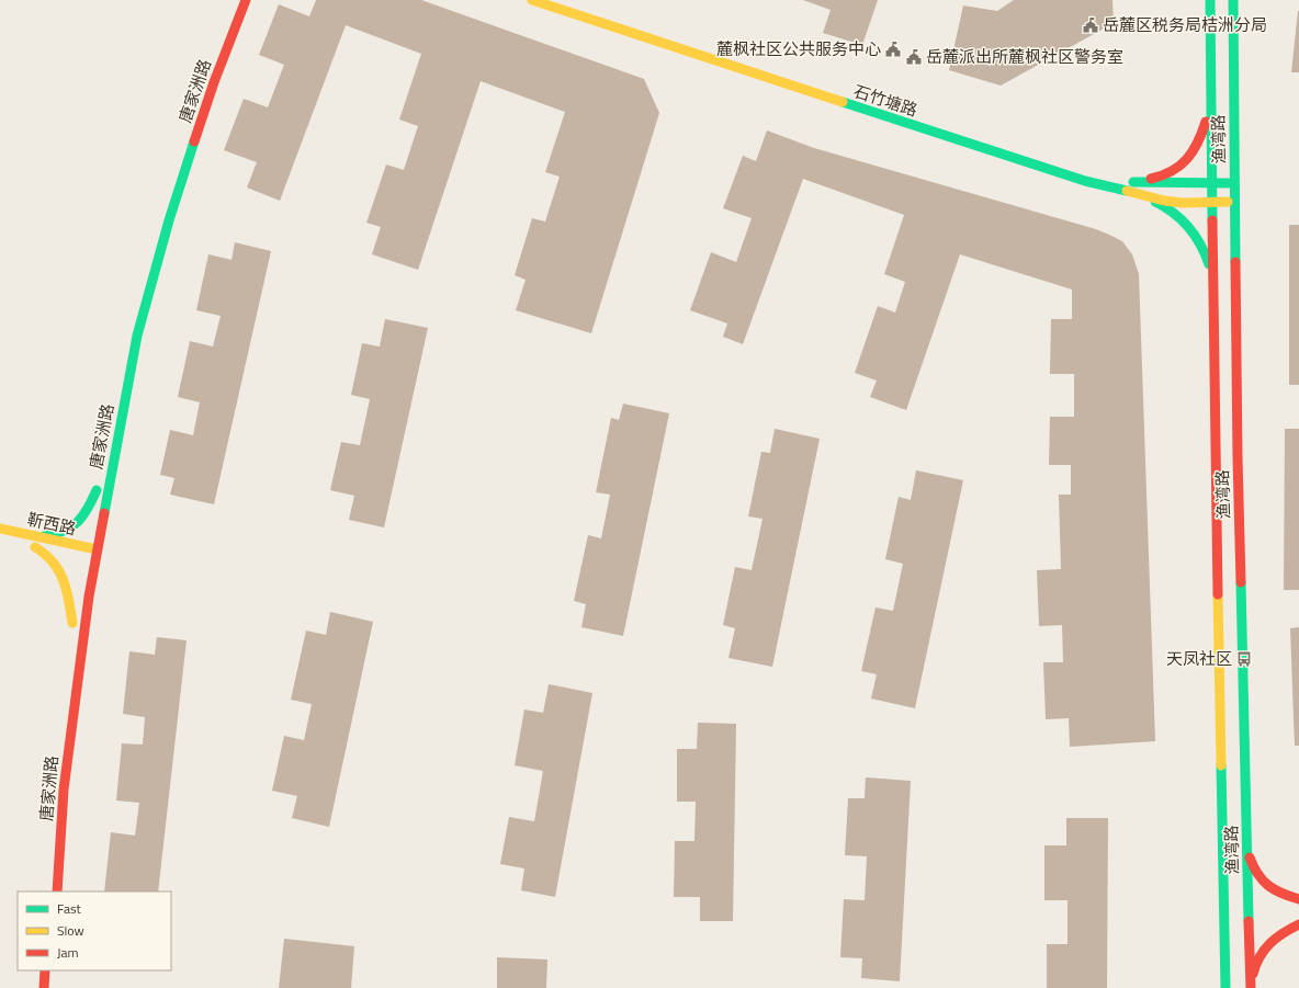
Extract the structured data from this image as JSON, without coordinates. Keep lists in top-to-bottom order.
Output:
{
  "streets": {
    "street": [
      "唐家洲路",
      "石竹塘路",
      "渔湾路",
      "靳西路"
    ]
  },
  "crossings": [
    ["唐家洲路", "靳西路"],
    ["石竹塘路", "渔湾路"]
  ],
  "places": {
    "public building": ["岳麓区税务局桔洲分局", "麓枫社区公共服务中心", "岳麓派出所麓枫社区警务室"],
    "bus stop": ["天凤社区"]
  },
  "legend": ["Fast", "Slow", "Jam"]
}
